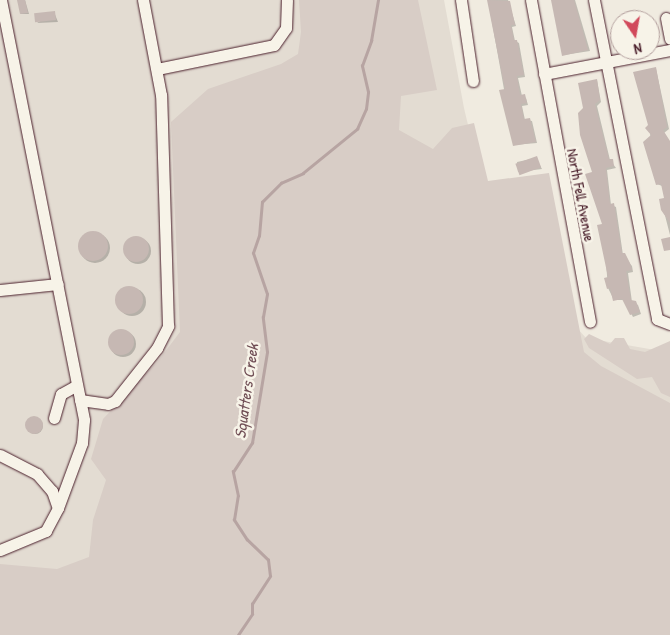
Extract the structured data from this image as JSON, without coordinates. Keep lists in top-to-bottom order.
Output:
{
  "streets": {
    "street": ["North Fell Avenue"]
  },
  "water": ["Squatters Creek"],
  "north": "bottom"
}
